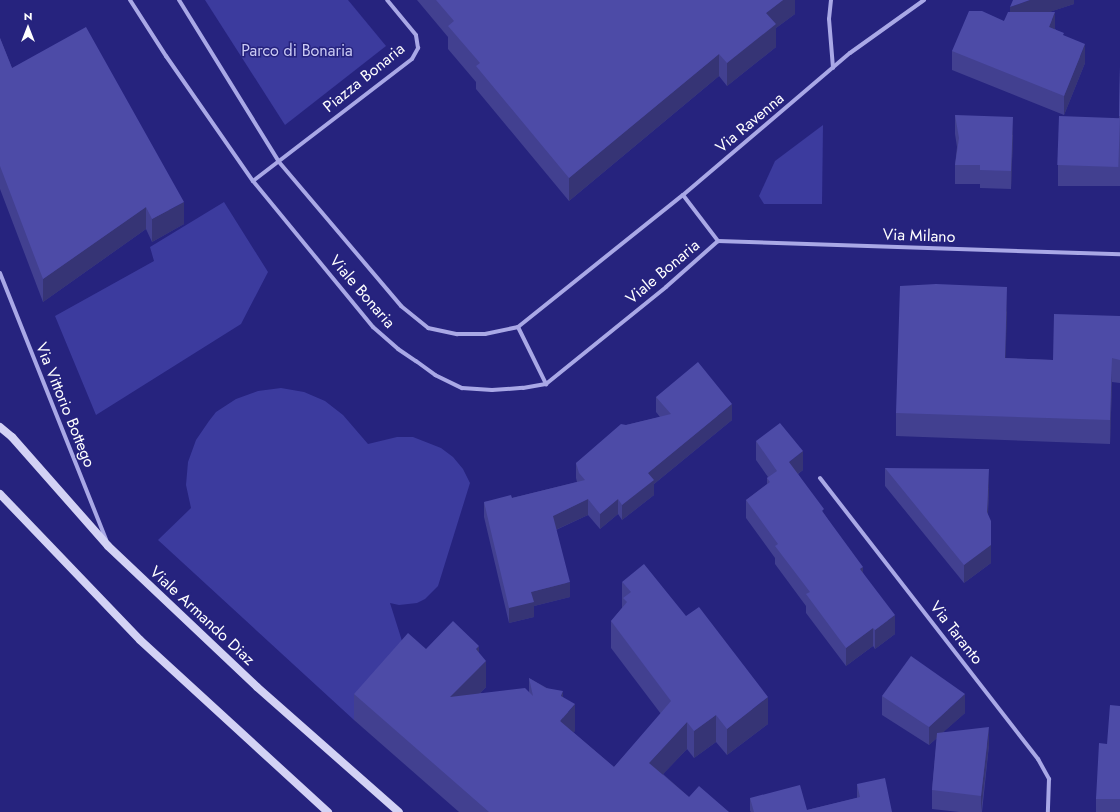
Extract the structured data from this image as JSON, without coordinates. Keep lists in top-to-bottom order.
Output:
{
  "streets": {
    "main road": ["Viale Armando Diaz"],
    "street": [
      "Piazza Bonaria",
      "Via Ravenna",
      "Via Milano",
      "Viale Bonaria",
      "Via Vittorio Bottego",
      "Via Taranto"
    ]
  },
  "crossings": [
    ["Piazza Bonaria", "Viale Bonaria"],
    ["Via Ravenna", "Viale Bonaria"],
    ["Via Milano", "Viale Bonaria"],
    ["Via Vittorio Bottego", "Viale Armando Diaz"]
  ],
  "parks": ["Parco di Bonaria"],
  "north": "top"
}
